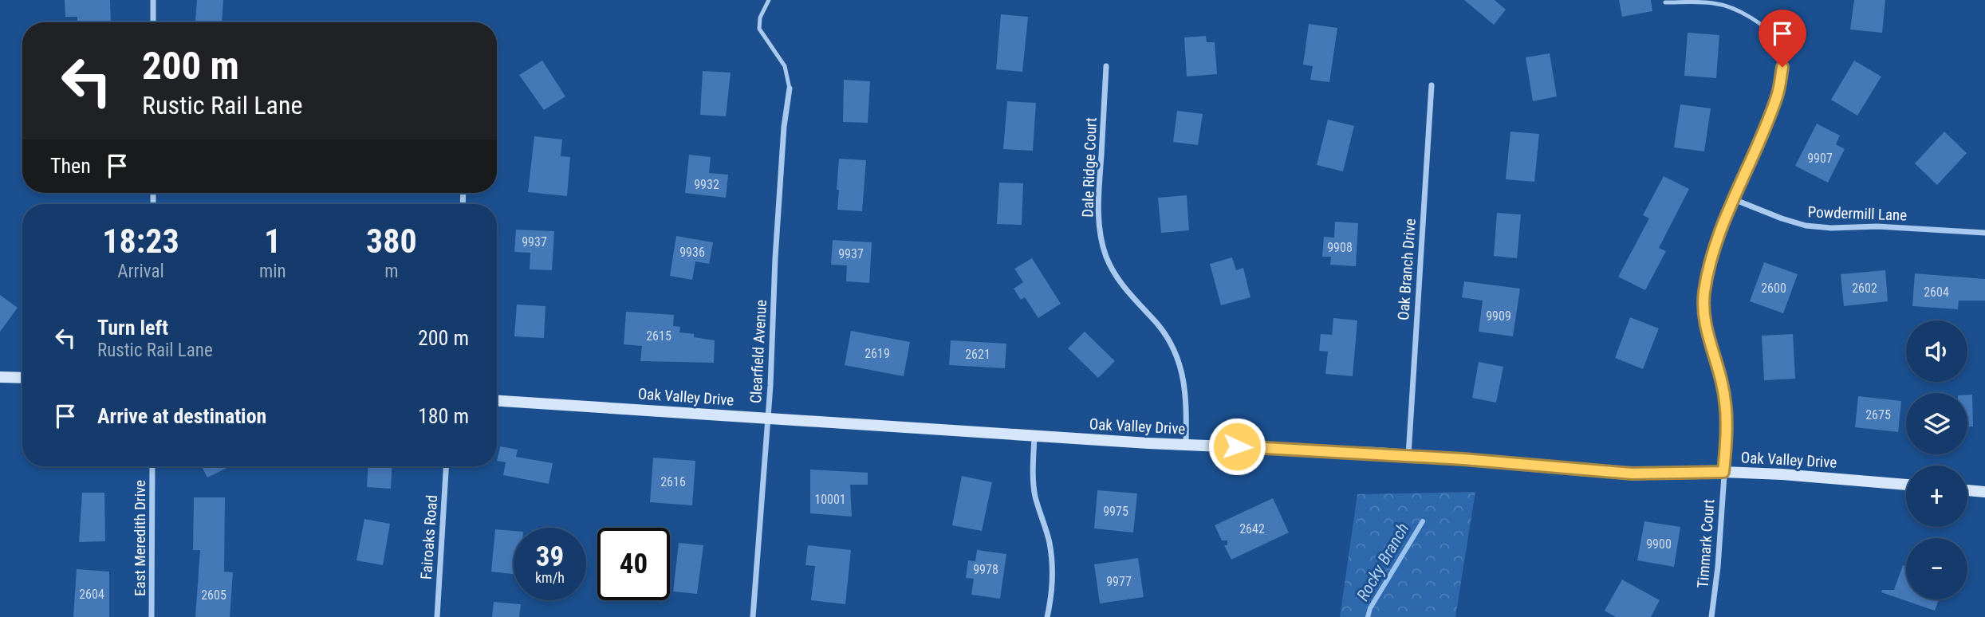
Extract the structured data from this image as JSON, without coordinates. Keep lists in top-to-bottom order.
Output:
{
  "streets": {
    "street": [
      "Dale Ridge Court",
      "Powdermill Lane",
      "Oak Branch Drive",
      "Clearfield Avenue",
      "Oak Valley Drive",
      "Fairoaks Road",
      "East Meredith Drive",
      "Timmark Court"
    ]
  },
  "crossings": [
    ["Dale Ridge Court", "Oak Valley Drive"],
    ["Powdermill Lane", "Timmark Court"],
    ["Oak Branch Drive", "Oak Valley Drive"],
    ["Clearfield Avenue", "Oak Valley Drive"],
    ["Oak Valley Drive", "Timmark Court"]
  ],
  "water": ["Rocky Branch"],
  "house_numbers": [
    "9907",
    "9932",
    "9937",
    "9908",
    "9936",
    "9937",
    "2600",
    "2602",
    "2604",
    "9909",
    "2615",
    "2619",
    "2621",
    "2675",
    "2616",
    "10001",
    "9975",
    "2642",
    "9900",
    "9978",
    "9977",
    "2604",
    "2605"
  ],
  "page": {
    "turn": ["200 m", "Rustic Rail Lane"],
    "then": "Then",
    "eta": [
      "18:23",
      "Arrival",
      "1",
      "min",
      "380",
      "m"
    ],
    "list": [
      {
        "name": "Turn left",
        "note": "Rustic Rail Lane",
        "value": "200 m"
      },
      {
        "name": "Arrive at destination",
        "value": "180 m"
      }
    ],
    "map_buttons": ["+", "−"],
    "speed": "39 km/h",
    "limit": "40"
  }
}
